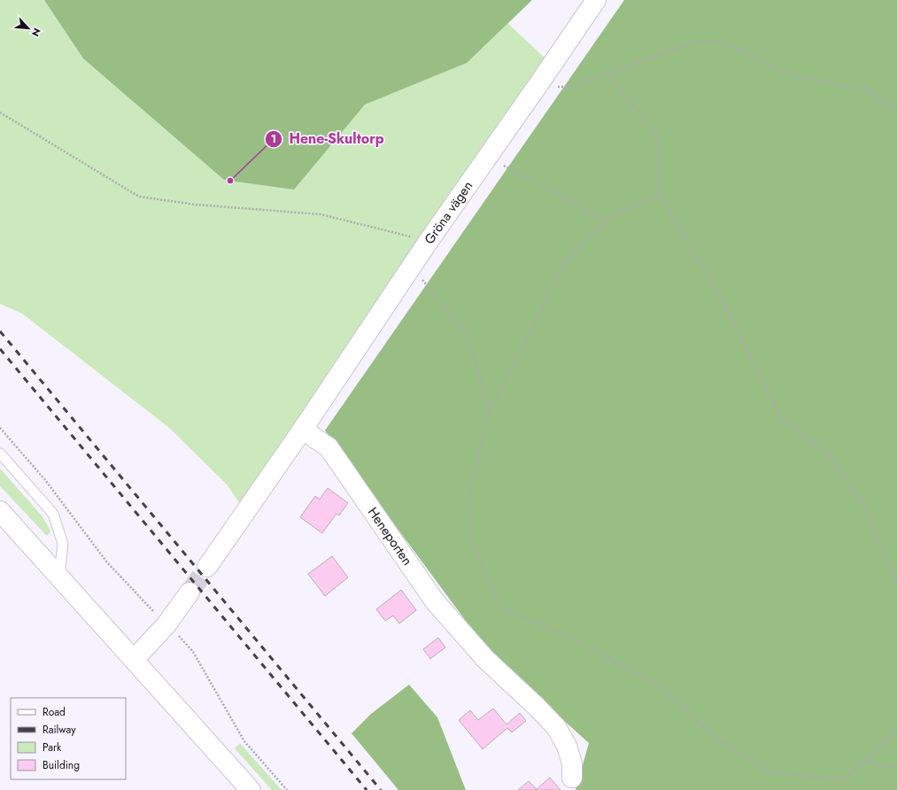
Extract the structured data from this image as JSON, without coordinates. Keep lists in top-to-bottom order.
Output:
{
  "streets": {
    "street": ["Gröna vägen", "Heneporten"]
  },
  "crossings": [
    ["Gröna vägen", "Heneporten"]
  ],
  "places": ["Hene-Skultorp"],
  "legend": [
    "Road",
    "Railway",
    "Park",
    "Building"
  ],
  "north": "bottom right"
}
